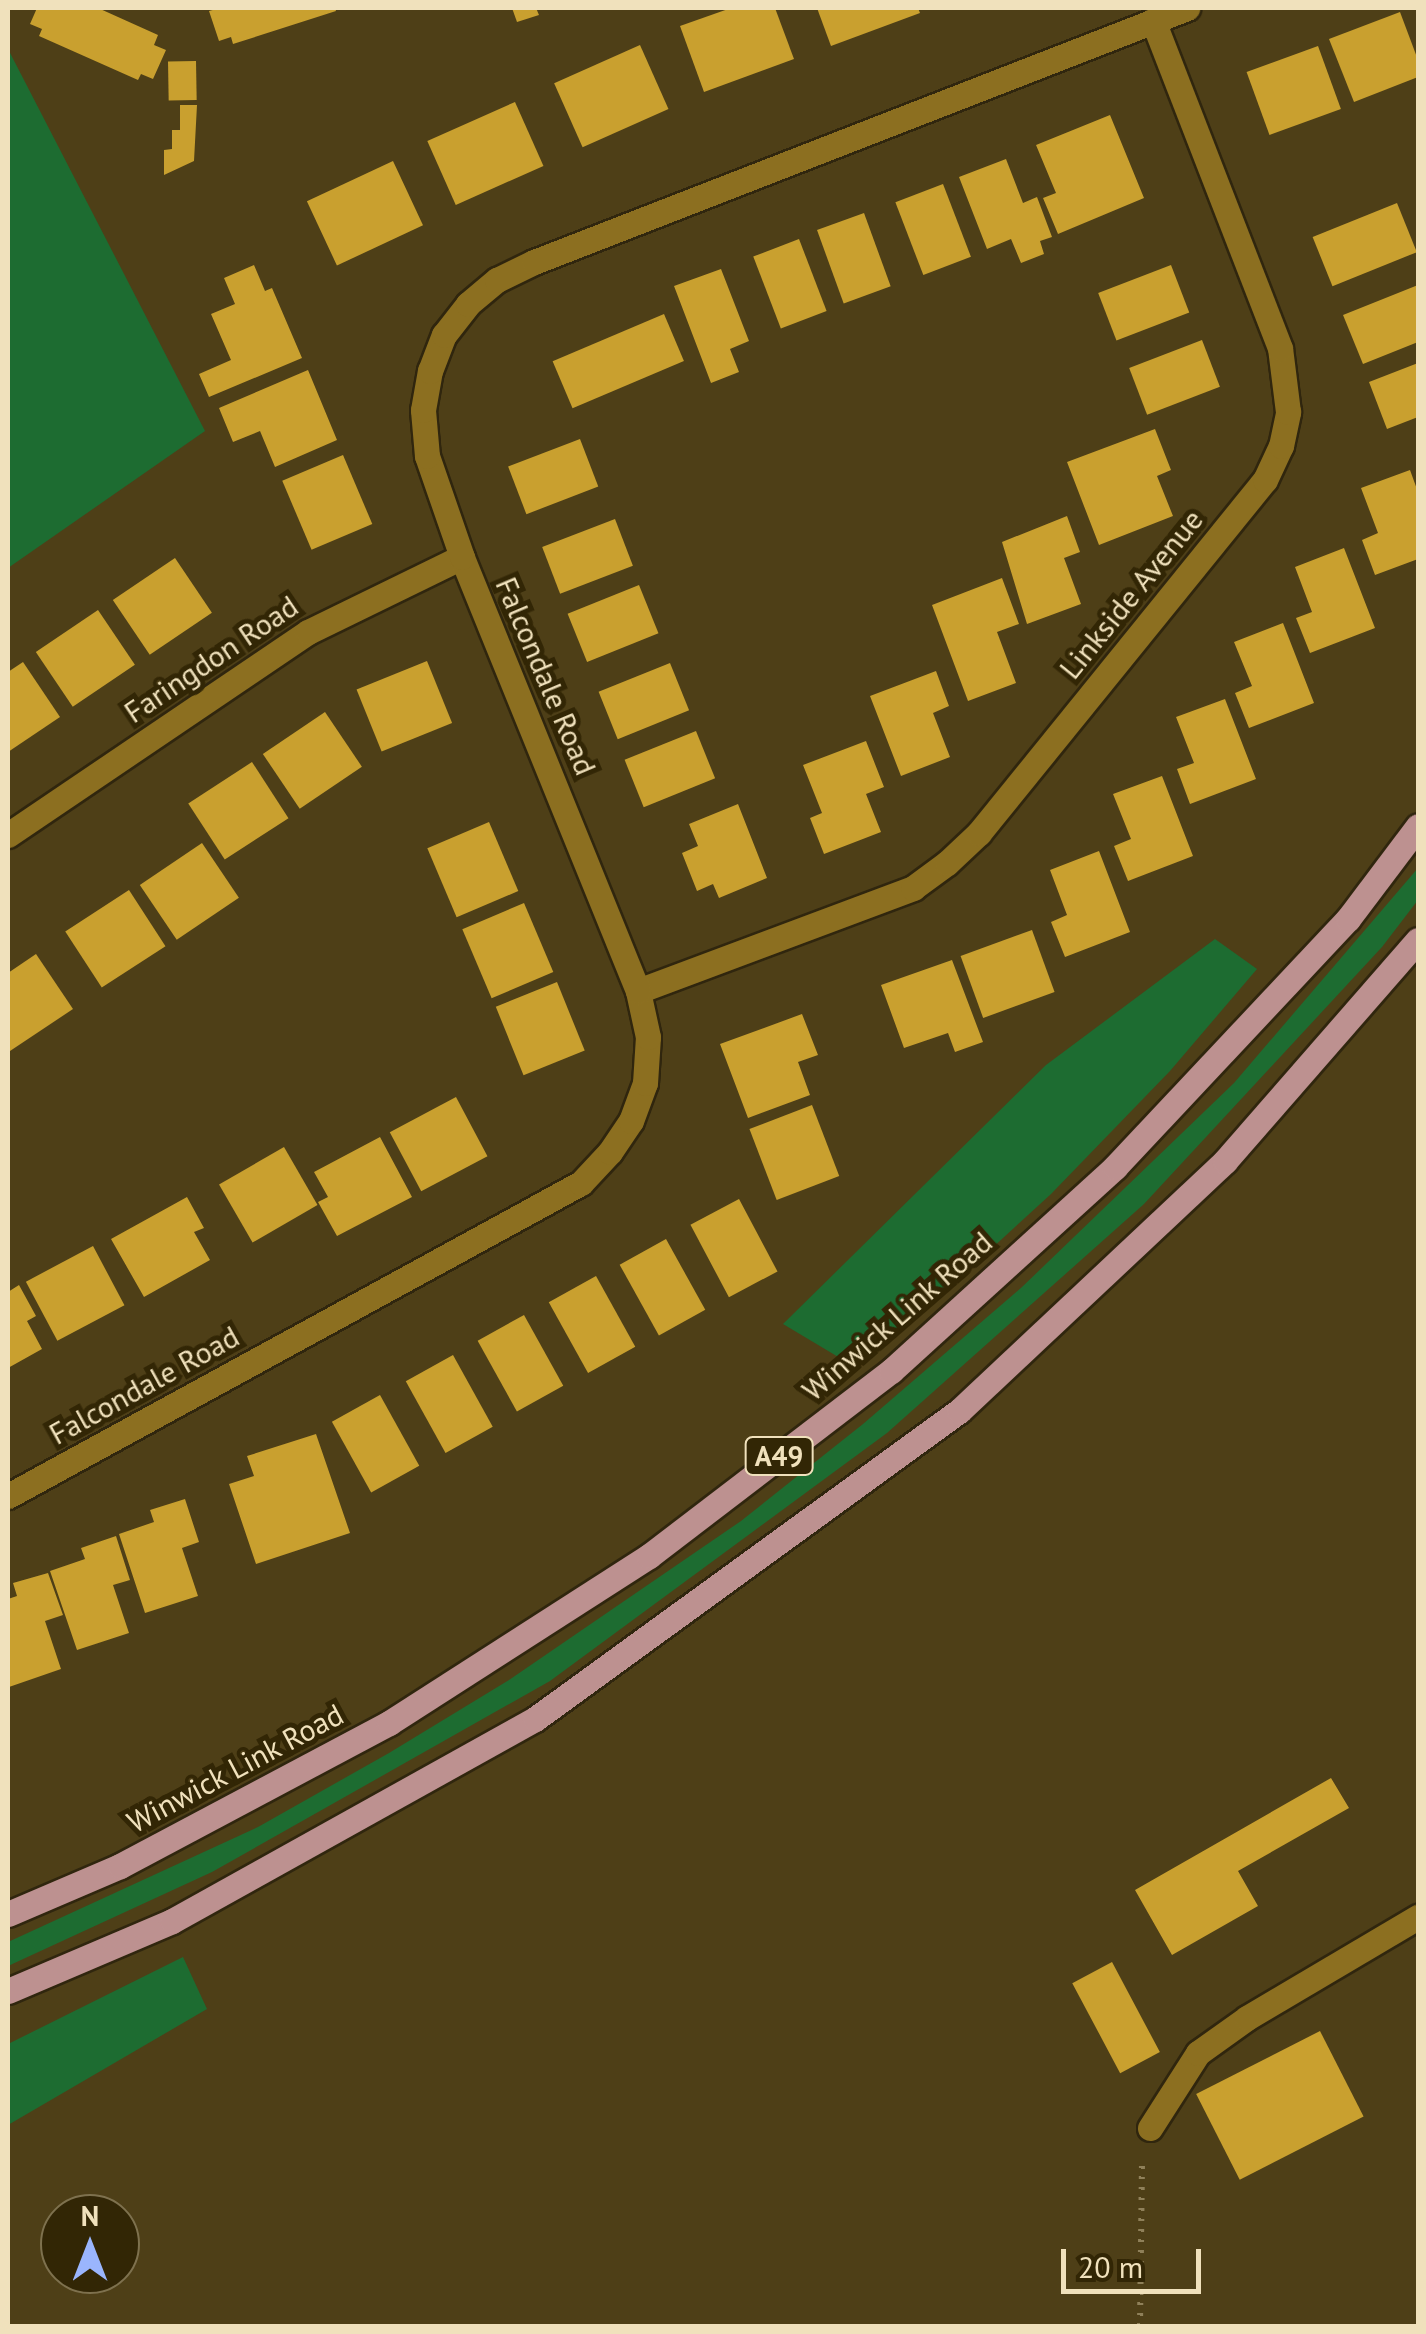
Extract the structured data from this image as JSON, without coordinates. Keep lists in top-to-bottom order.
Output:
{
  "streets": {
    "main road": ["Winwick Link Road", "A49"],
    "street": ["Linkside Avenue", "Faringdon Road", "Falcondale Road"]
  },
  "crossings": [
    ["Linkside Avenue", "Falcondale Road"],
    ["Faringdon Road", "Falcondale Road"]
  ],
  "scale_bar": "20 m",
  "north": "top"
}
